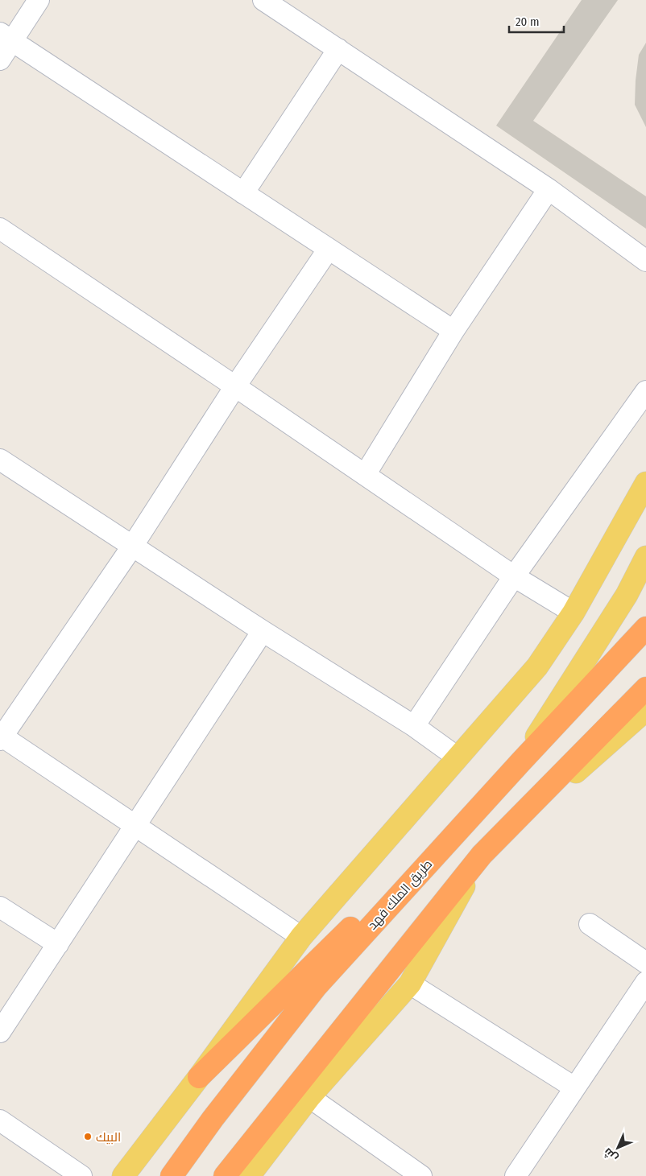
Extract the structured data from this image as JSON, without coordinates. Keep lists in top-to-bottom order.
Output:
{
  "streets": {
    "highway": ["طريق الملك فهد"]
  },
  "places": ["البيك"],
  "scale_bar": "20 m",
  "north": "bottom left"
}
